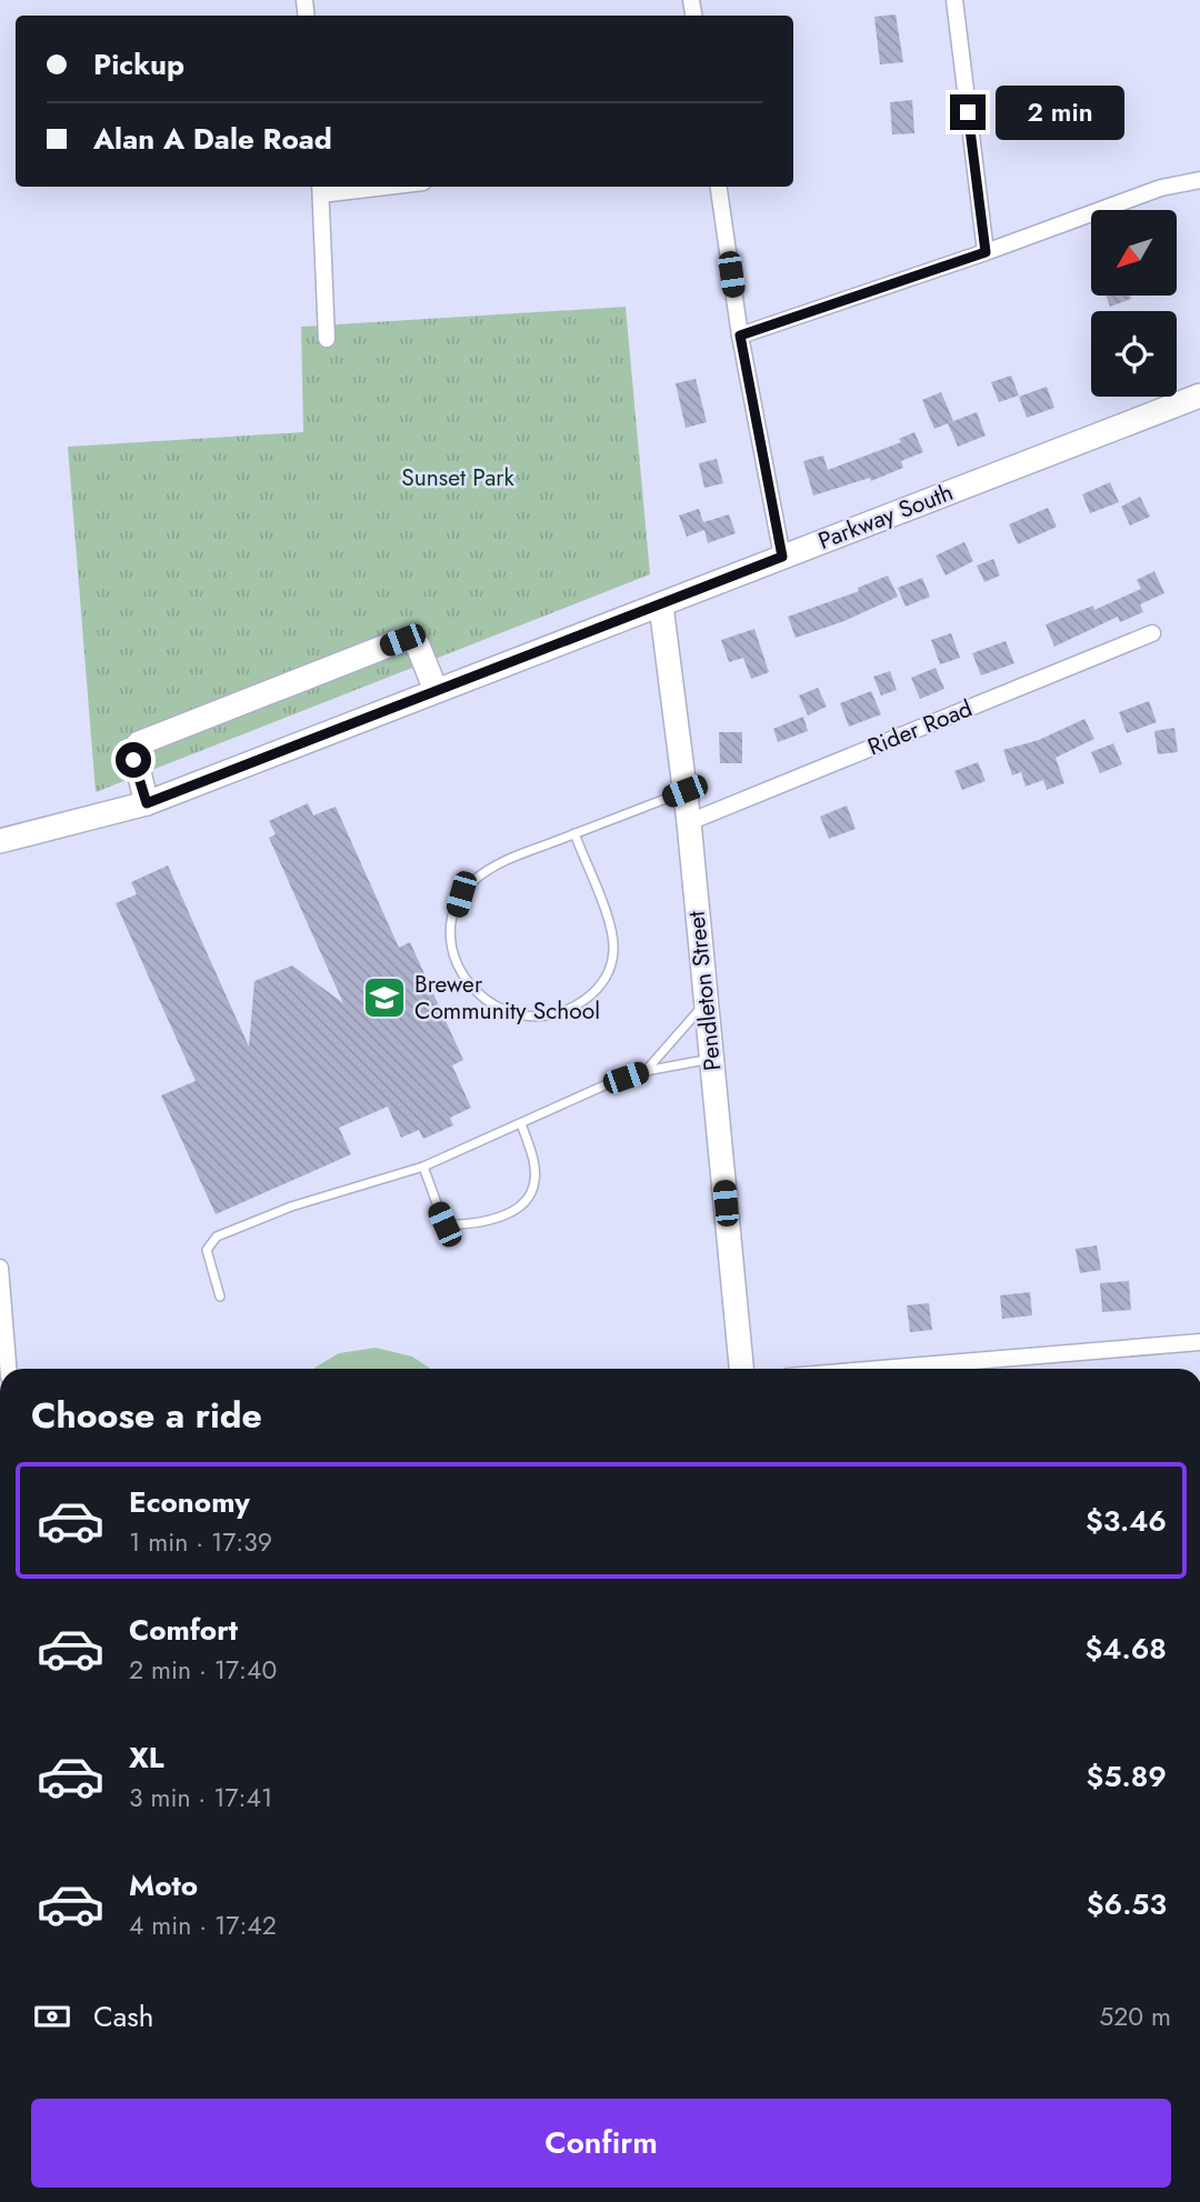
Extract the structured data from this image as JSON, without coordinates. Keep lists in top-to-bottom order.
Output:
{
  "streets": {
    "main road": ["Parkway South", "Pendleton Street"],
    "street": ["Rider Road"]
  },
  "crossings": [
    ["Parkway South", "Pendleton Street"],
    ["Rider Road", "Pendleton Street"]
  ],
  "parks": ["Sunset Park"],
  "places": {
    "school or university": ["Brewer Community School"]
  },
  "north": "bottom left",
  "page": {
    "banner": ["Pickup", "Alan A Dale Road"],
    "bubble": "2 min",
    "heading": "Choose a ride",
    "list": [
      {
        "name": "Economy",
        "note": "1 min · 17:39",
        "value": "$3.46"
      },
      {
        "name": "Comfort",
        "note": "2 min · 17:40",
        "value": "$4.68"
      },
      {
        "name": "XL",
        "note": "3 min · 17:41",
        "value": "$5.89"
      },
      {
        "name": "Moto",
        "note": "4 min · 17:42",
        "value": "$6.53"
      }
    ],
    "pay": ["Cash", "520 m"],
    "buttons": "Confirm"
  }
}
